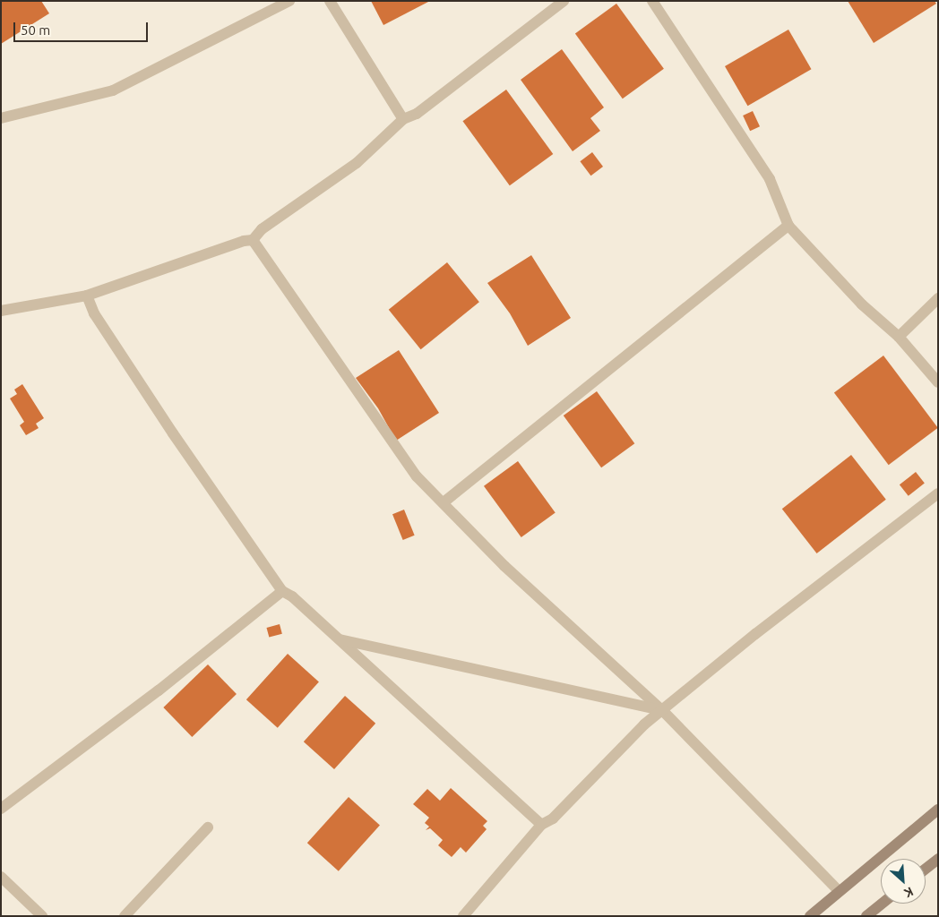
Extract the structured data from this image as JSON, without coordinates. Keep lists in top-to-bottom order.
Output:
{
  "scale_bar": "50 m",
  "north": "bottom right"
}
